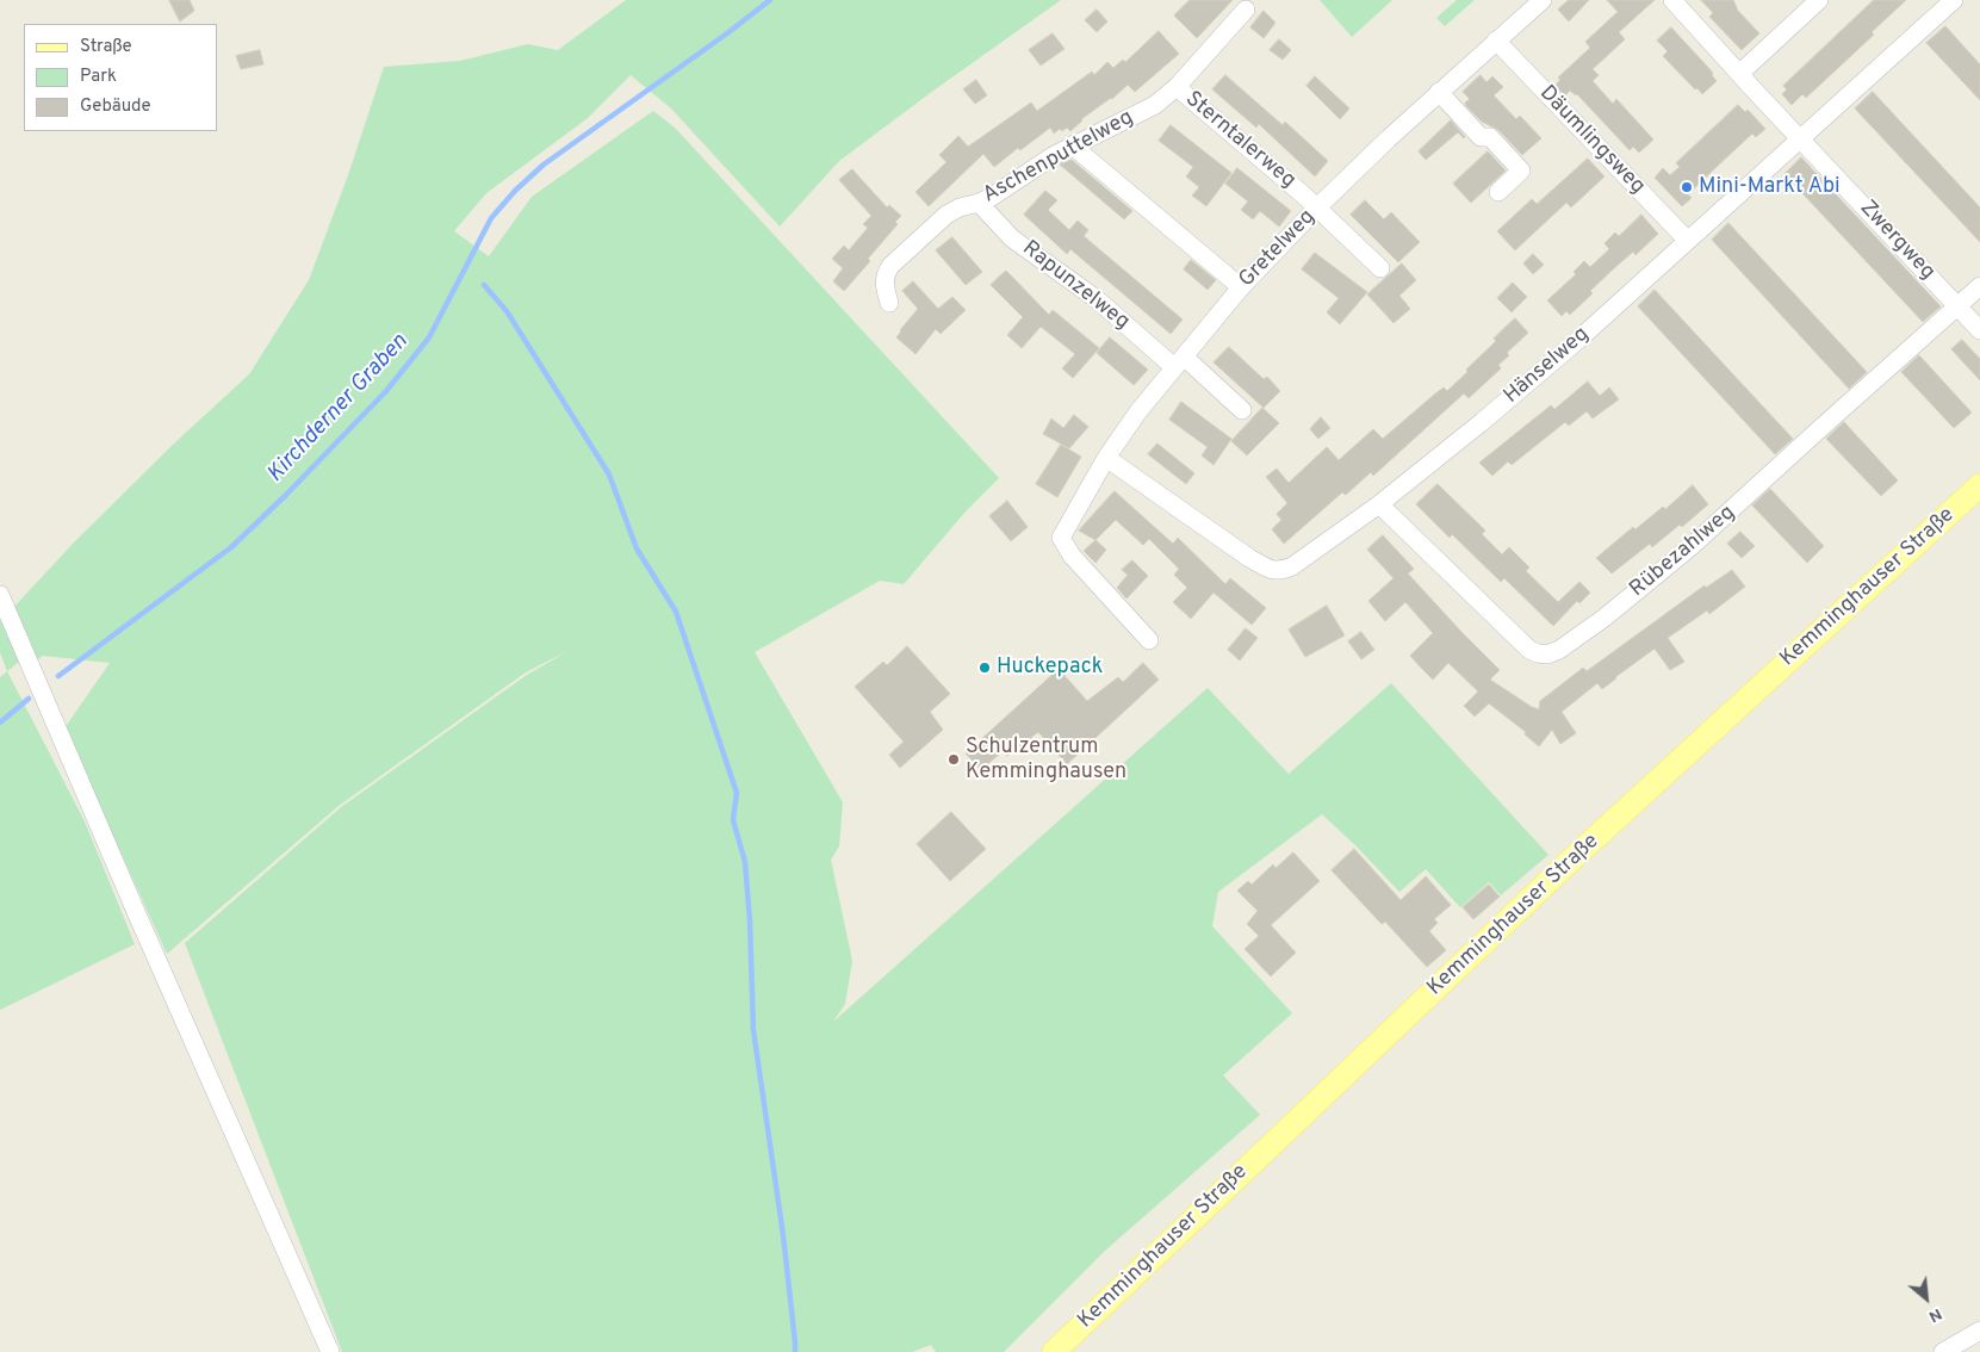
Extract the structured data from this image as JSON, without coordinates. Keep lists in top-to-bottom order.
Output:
{
  "streets": {
    "main road": ["Kemminghauser Straße"],
    "street": [
      "Sterntalerweg",
      "Däumlingsweg",
      "Aschenputtelweg",
      "Zwergweg",
      "Gretelweg",
      "Rapunzelweg",
      "Hänselweg",
      "Rübezahlweg"
    ]
  },
  "crossings": [
    ["Sterntalerweg", "Aschenputtelweg"],
    ["Sterntalerweg", "Gretelweg"],
    ["Däumlingsweg", "Gretelweg"],
    ["Däumlingsweg", "Hänselweg"],
    ["Aschenputtelweg", "Rapunzelweg"],
    ["Zwergweg", "Hänselweg"],
    ["Zwergweg", "Rübezahlweg"],
    ["Gretelweg", "Rapunzelweg"],
    ["Gretelweg", "Hänselweg"],
    ["Hänselweg", "Rübezahlweg"]
  ],
  "water": ["Kirchderner Graben"],
  "places": ["Mini-Markt Abi", "Huckepack", "Schulzentrum Kemminghausen"],
  "legend": ["Straße", "Park", "Gebäude"],
  "north": "bottom right"
}
